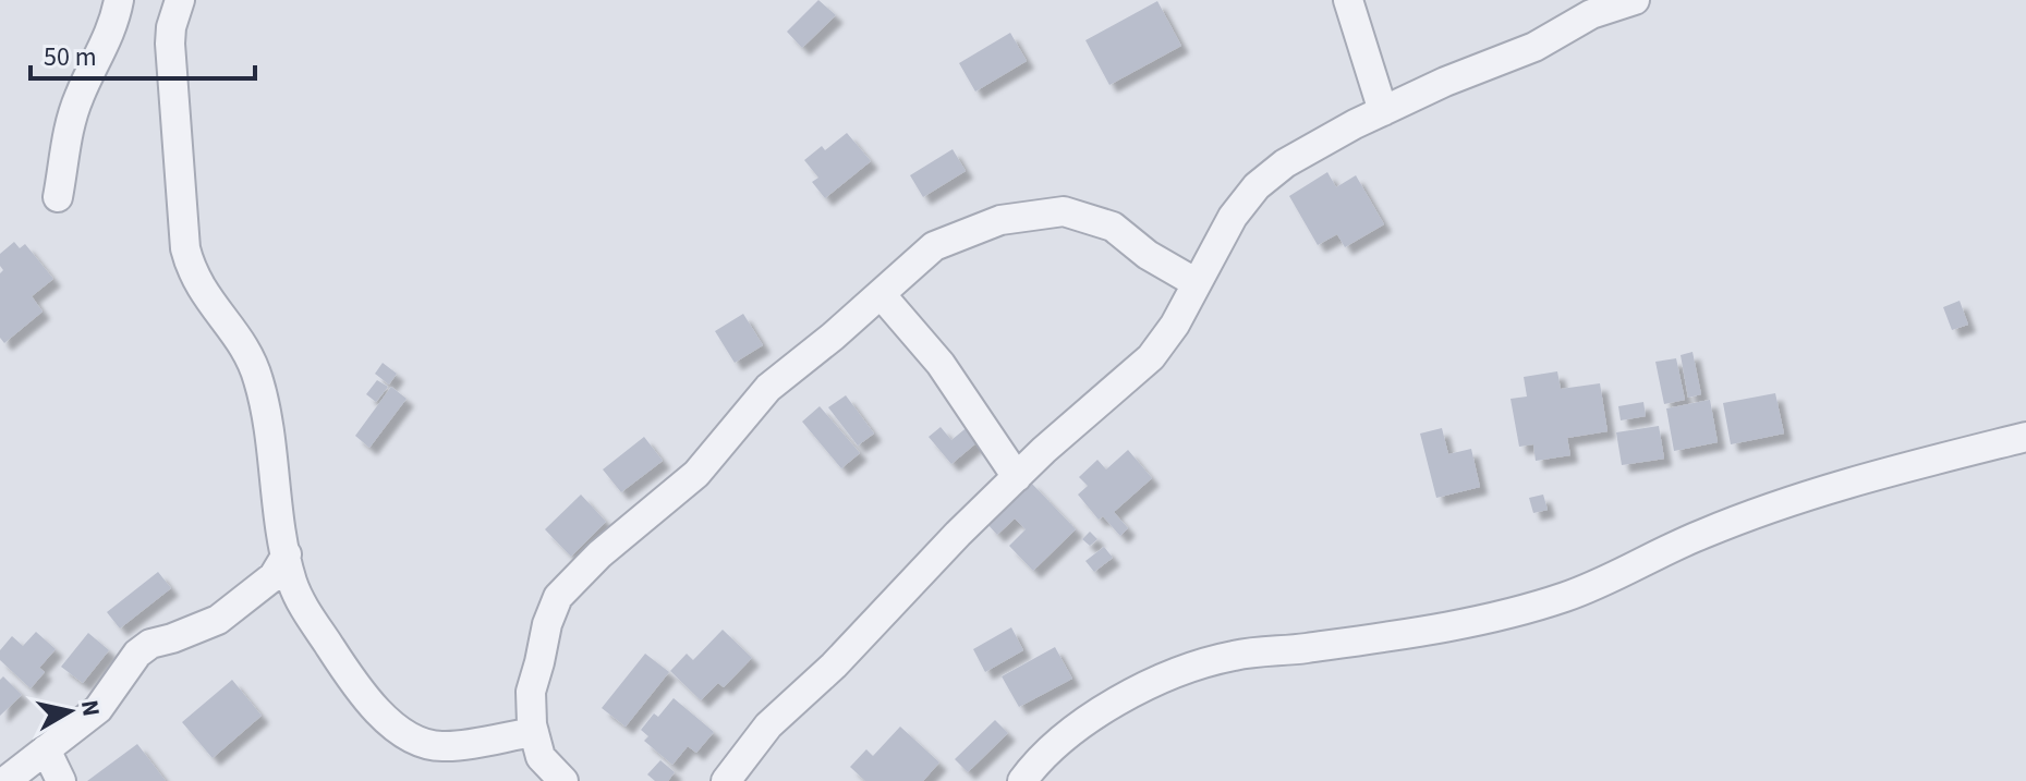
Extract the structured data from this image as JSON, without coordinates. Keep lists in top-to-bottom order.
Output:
{
  "scale_bar": "50 m",
  "north": "right"
}
